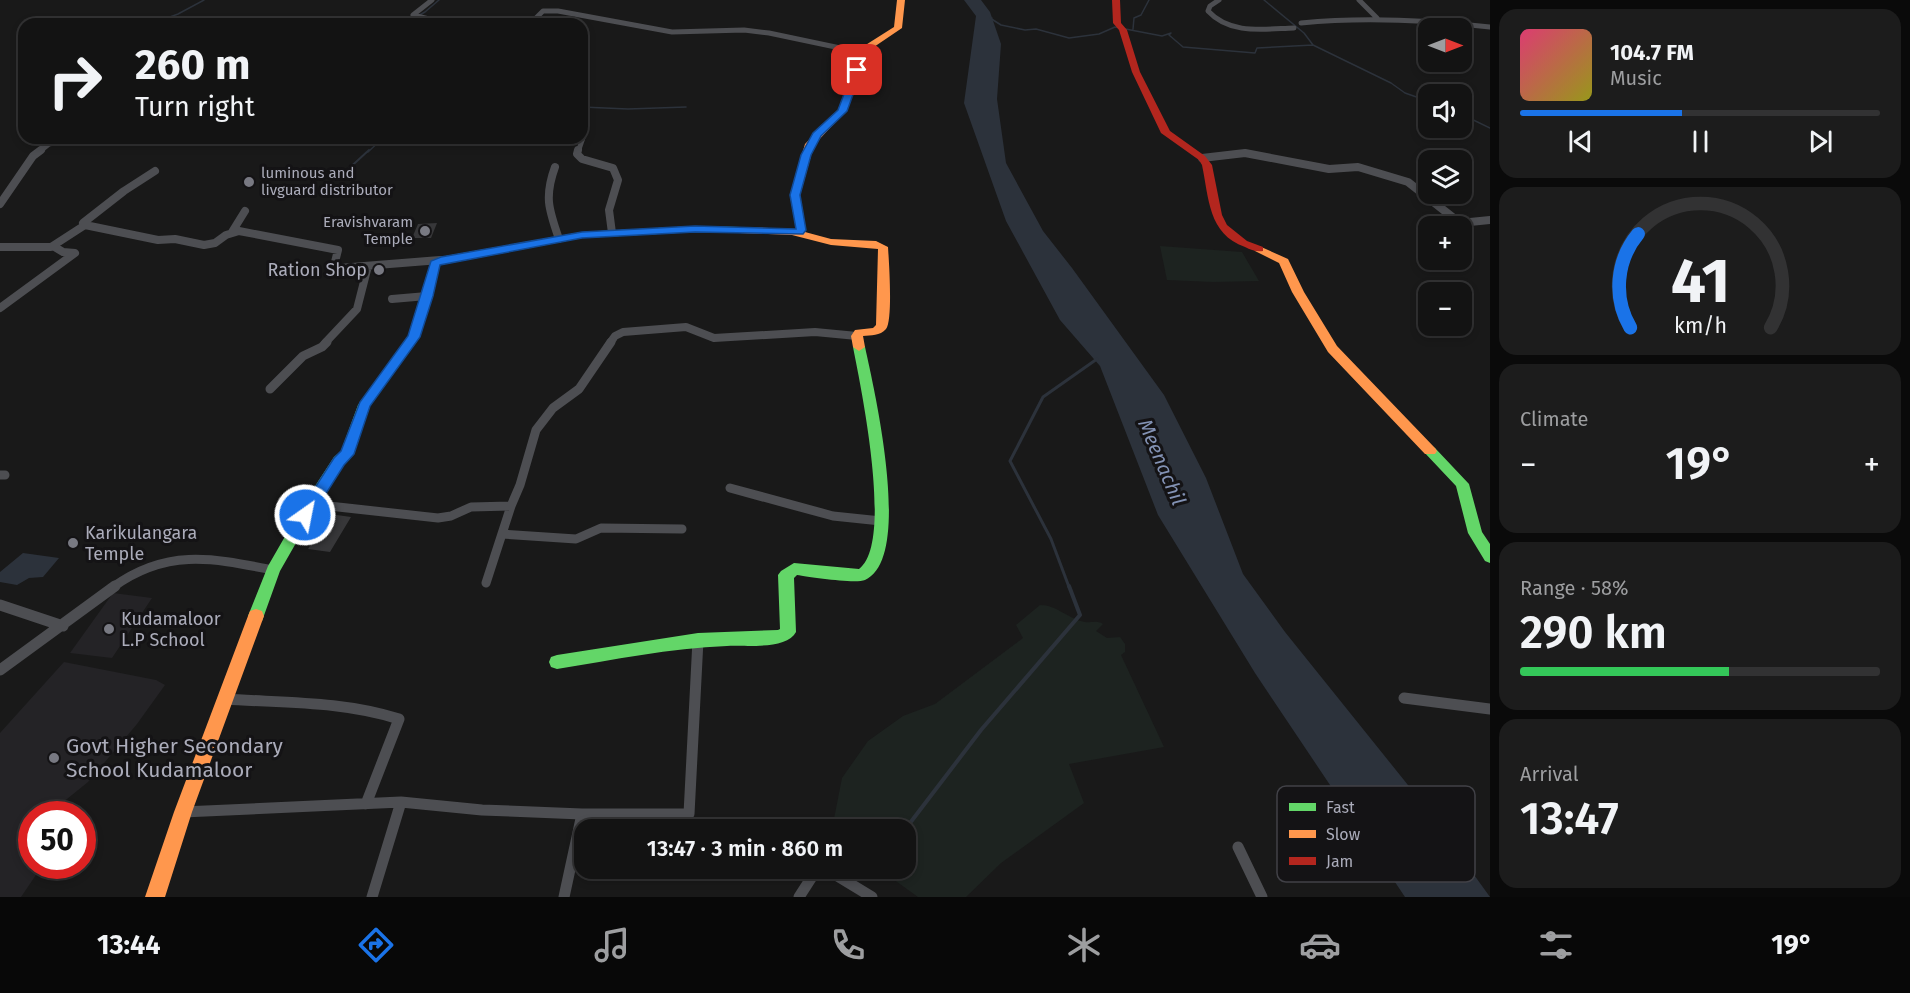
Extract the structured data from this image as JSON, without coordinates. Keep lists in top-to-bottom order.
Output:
{
  "water": ["Meenachil"],
  "places": [
    "luminous and livguard distributor",
    "Eravishvaram Temple",
    "Ration Shop",
    "Karikulangara Temple",
    "Kudamaloor L.P School",
    "Govt Higher Secondary School Kudamaloor"
  ],
  "legend": ["Fast", "Slow", "Jam"],
  "north": "right",
  "page": {
    "map_buttons": ["+", "−"],
    "turn": ["260 m", "Turn right"],
    "song": ["104.7 FM", "Music"],
    "tile": [
      "Climate",
      ["Range · 58%", "290 km"],
      ["Arrival", "13:47"]
    ],
    "heat": ["−", "19°", "+"],
    "limit": "50",
    "trip": "13:47 · 3 min · 860 m",
    "tabs": ["13:44", "19°"],
    "gauge": ["41", "km/h"]
  }
}
